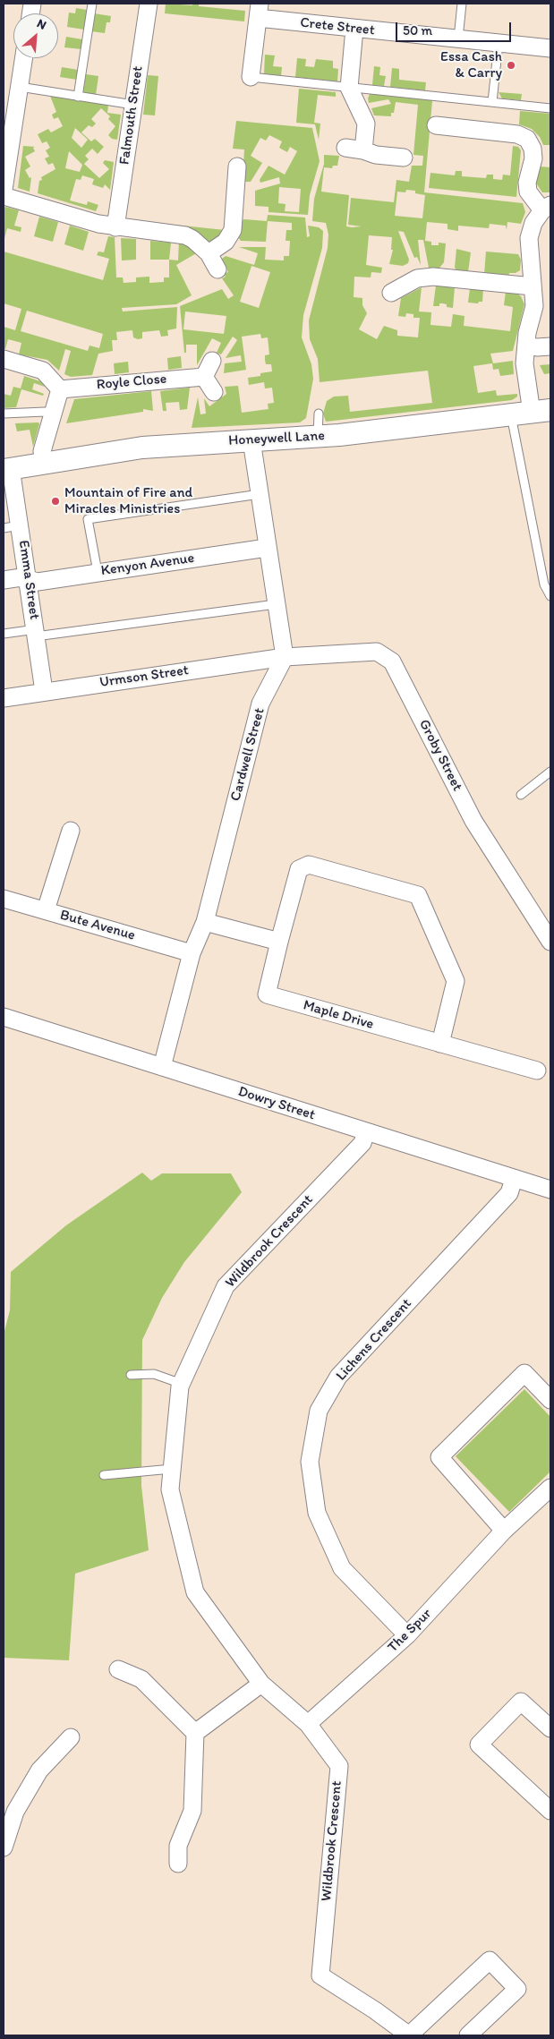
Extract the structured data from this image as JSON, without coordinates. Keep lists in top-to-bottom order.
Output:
{
  "streets": {
    "street": [
      "Crete Street",
      "Falmouth Street",
      "Royle Close",
      "Honeywell Lane",
      "Kenyon Avenue",
      "Emma Street",
      "Urmson Street",
      "Cardwell Street",
      "Groby Street",
      "Bute Avenue",
      "Maple Drive",
      "Dowry Street",
      "Wildbrook Crescent",
      "Lichens Crescent",
      "The Spur"
    ]
  },
  "crossings": [
    ["Honeywell Lane", "Emma Street"],
    ["Kenyon Avenue", "Emma Street"],
    ["Emma Street", "Urmson Street"],
    ["Urmson Street", "Cardwell Street"],
    ["Urmson Street", "Groby Street"],
    ["Cardwell Street", "Groby Street"],
    ["Cardwell Street", "Bute Avenue"],
    ["Cardwell Street", "Dowry Street"],
    ["Dowry Street", "Wildbrook Crescent"],
    ["Dowry Street", "Lichens Crescent"],
    ["Wildbrook Crescent", "The Spur"],
    ["Lichens Crescent", "The Spur"]
  ],
  "places": ["Essa Cash & Carry", "Mountain of Fire and Miracles Ministries"],
  "scale_bar": "50 m",
  "north": "top right"
}
